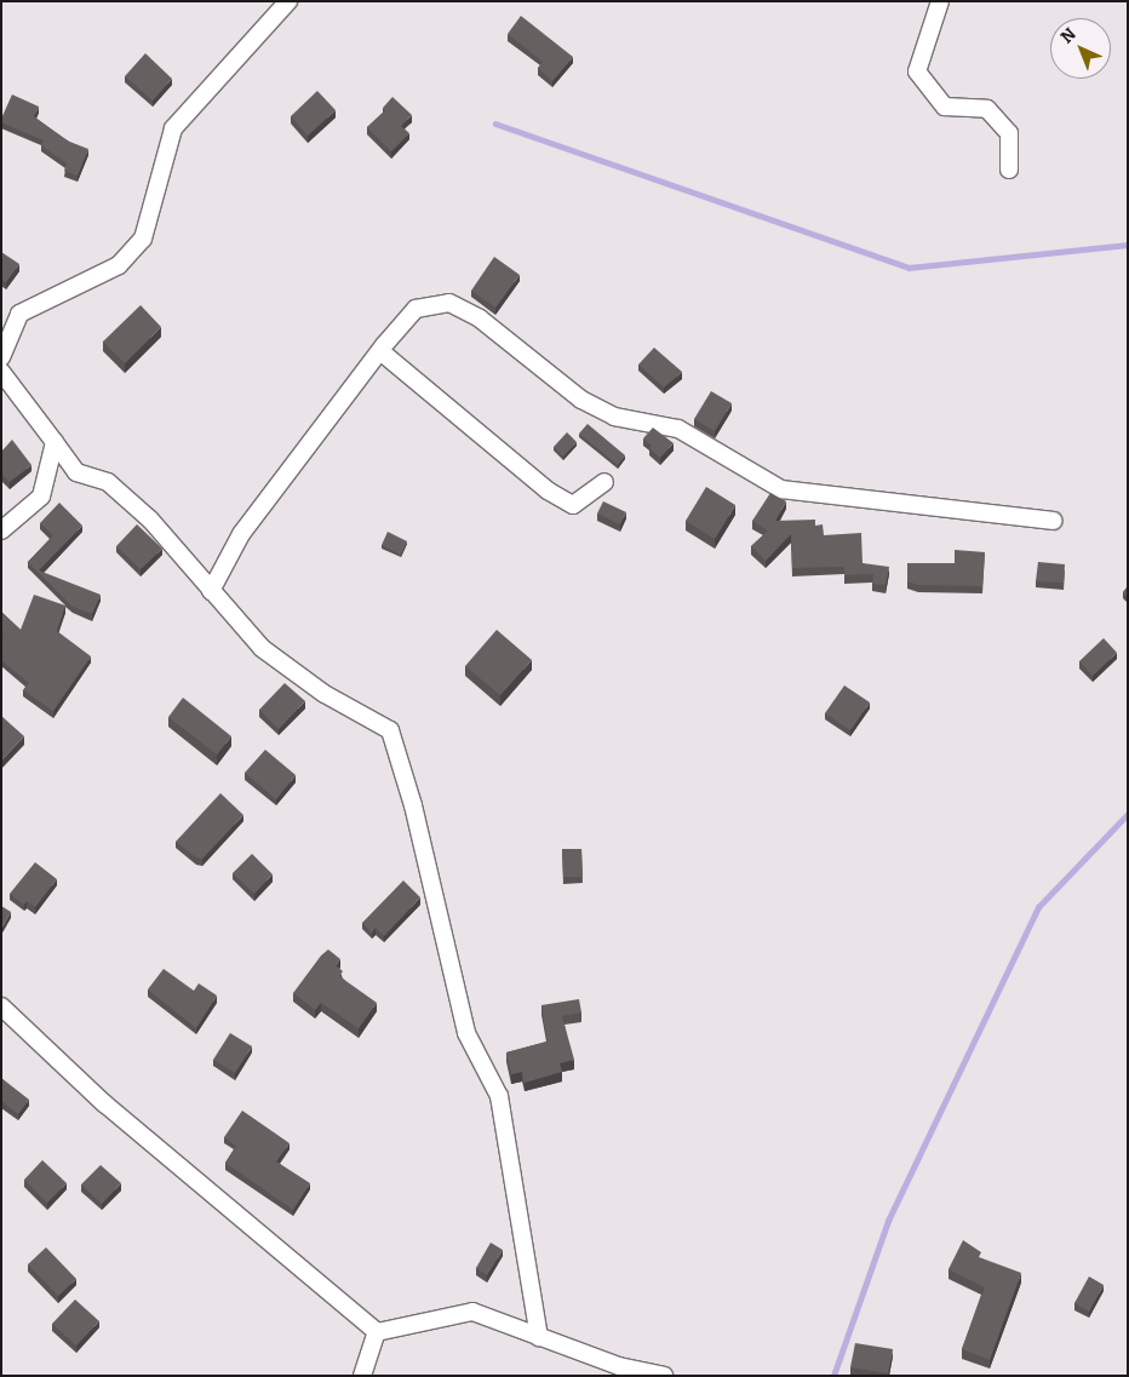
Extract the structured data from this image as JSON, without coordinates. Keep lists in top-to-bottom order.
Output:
{
  "north": "top left"
}
